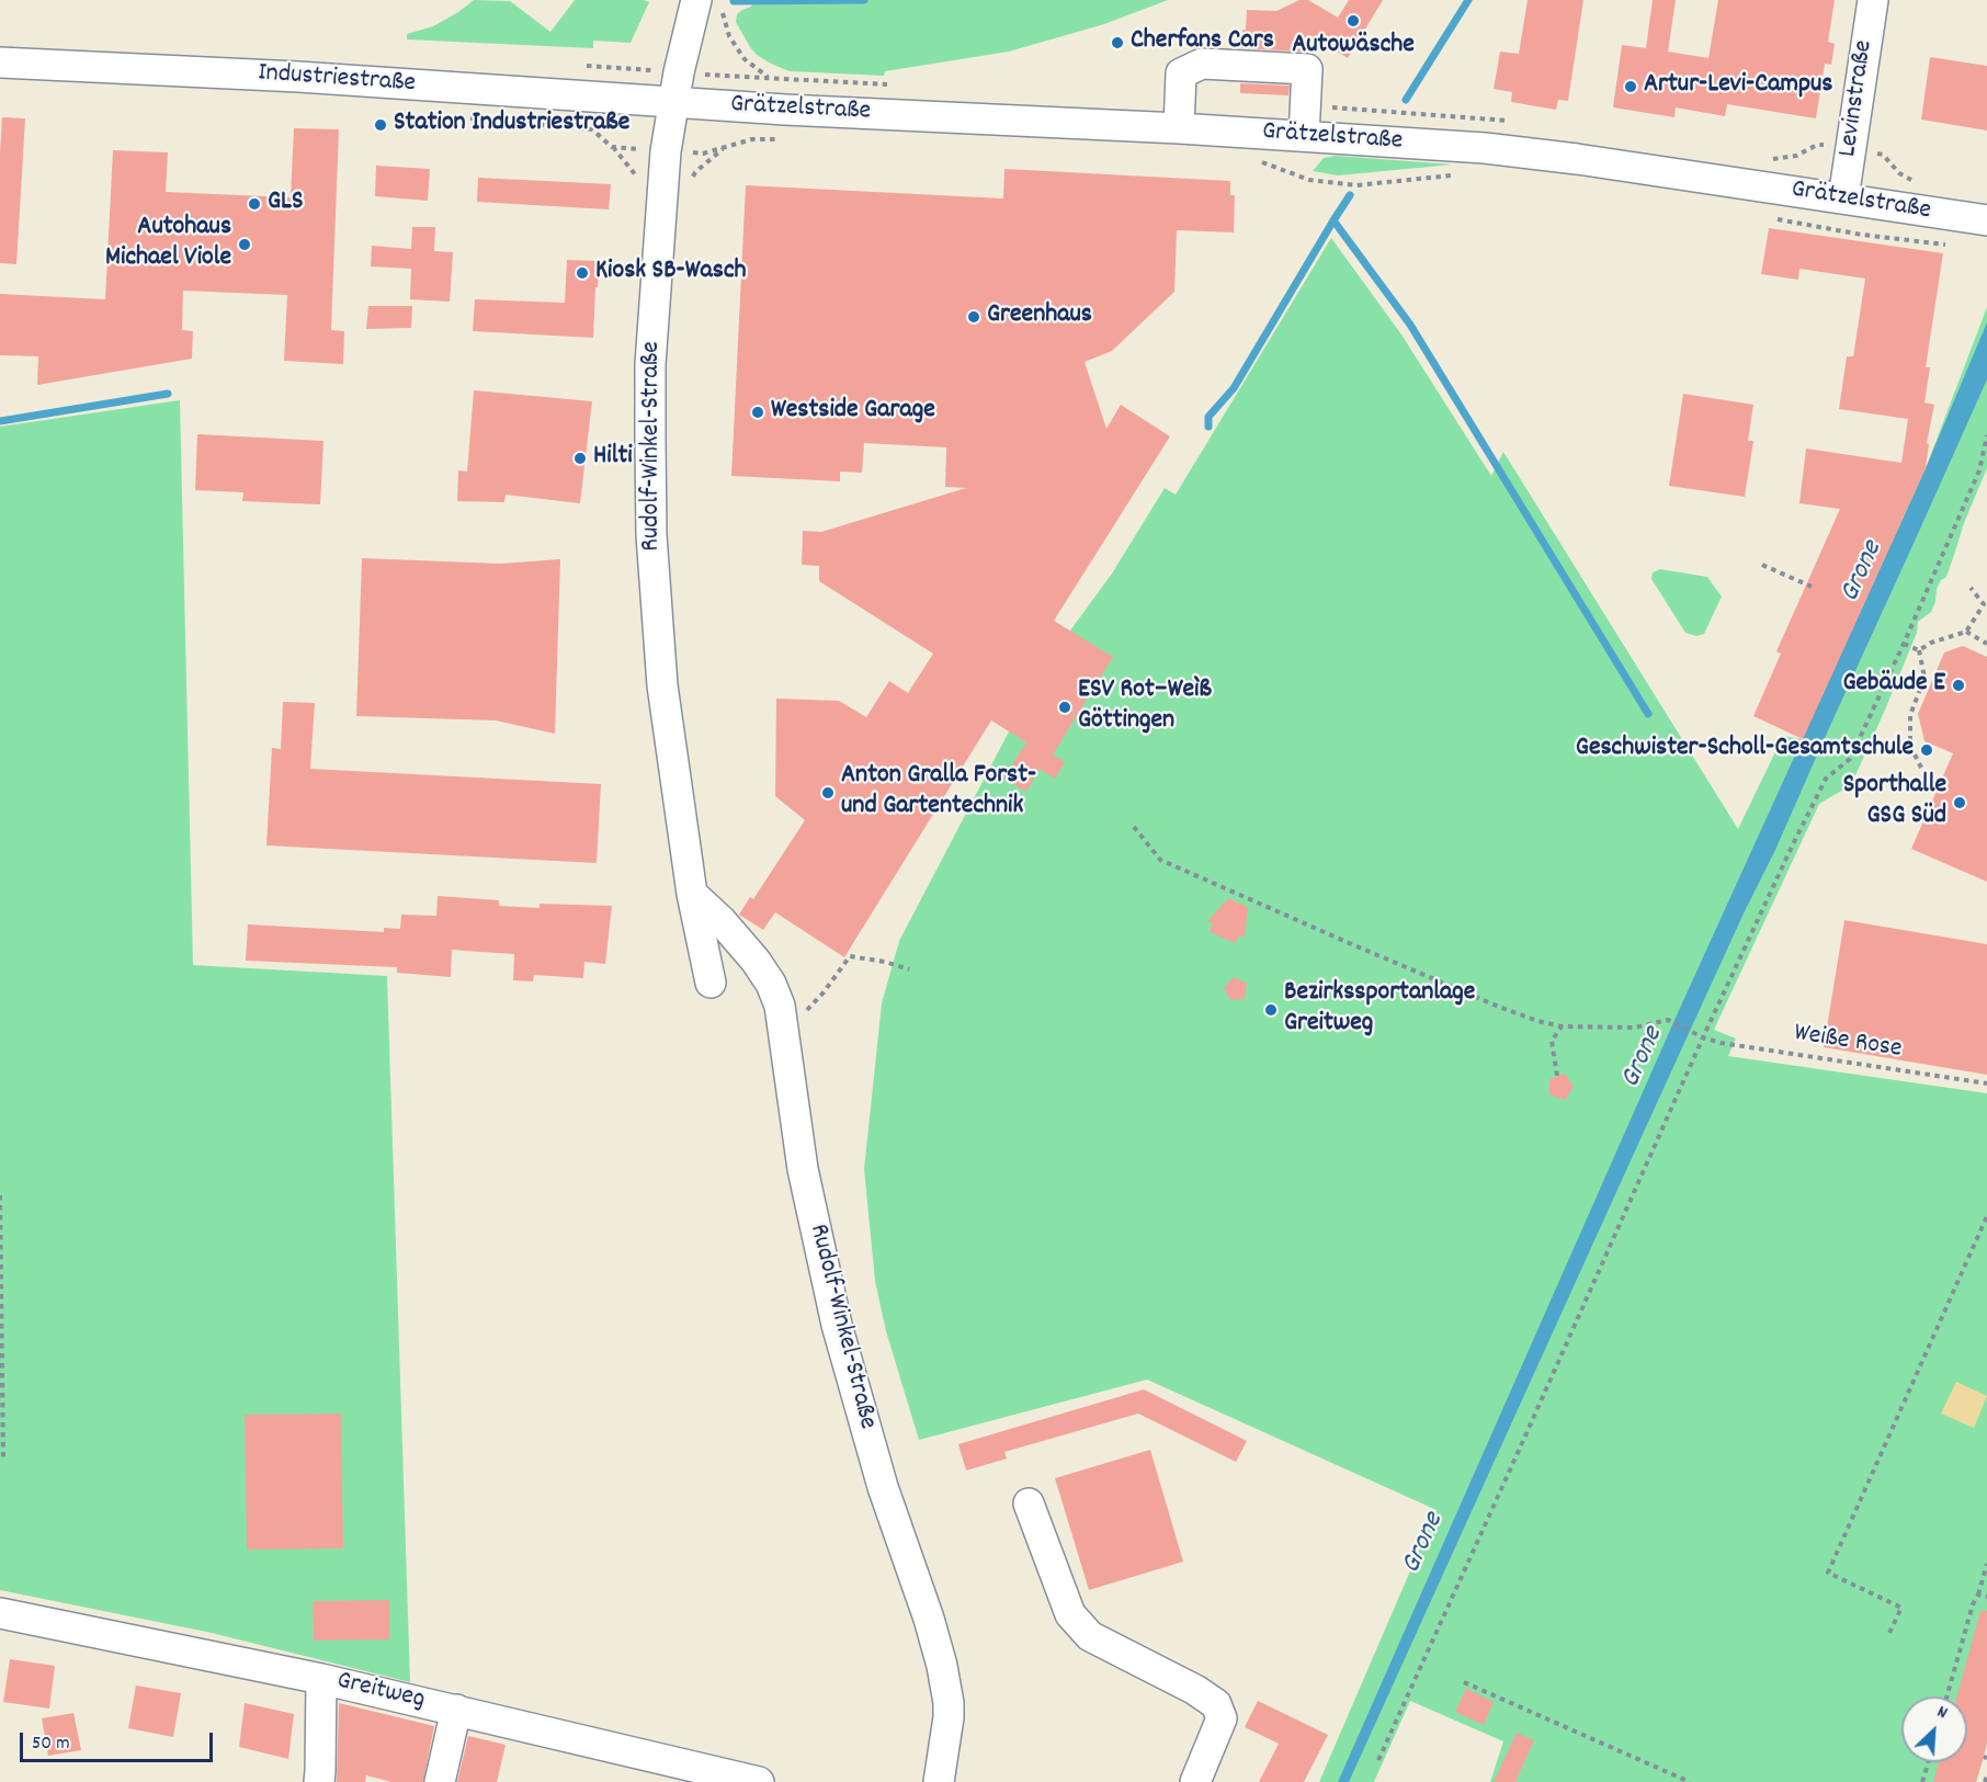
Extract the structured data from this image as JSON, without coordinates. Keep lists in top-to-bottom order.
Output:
{
  "streets": {
    "street": [
      "Industriestraße",
      "Levinstraße",
      "Grätzelstraße",
      "Rudolf-Winkel-Straße",
      "Greitweg"
    ],
    "path": ["Weiße Rose"]
  },
  "crossings": [
    ["Industriestraße", "Grätzelstraße"],
    ["Industriestraße", "Rudolf-Winkel-Straße"],
    ["Levinstraße", "Grätzelstraße"],
    ["Grätzelstraße", "Rudolf-Winkel-Straße"]
  ],
  "water": ["Grone"],
  "places": [
    "Autowäsche",
    "Cherfans Cars",
    "Artur-Levi-Campus",
    "Station Industriestraße",
    "GLS",
    "Autohaus Michael Viole",
    "Kiosk SB-Wasch",
    "Greenhaus",
    "Westside Garage",
    "Hilti",
    "Gebäude E",
    "ESV Rot–Weìß Göttingen",
    "Geschwister-Scholl-Gesamtschule",
    "Anton Gralla Forst- und Gartentechnik",
    "Sporthalle GSG Süd",
    "Bezirkssportanlage Greitweg"
  ],
  "scale_bar": "50 m",
  "north": "top right"
}
